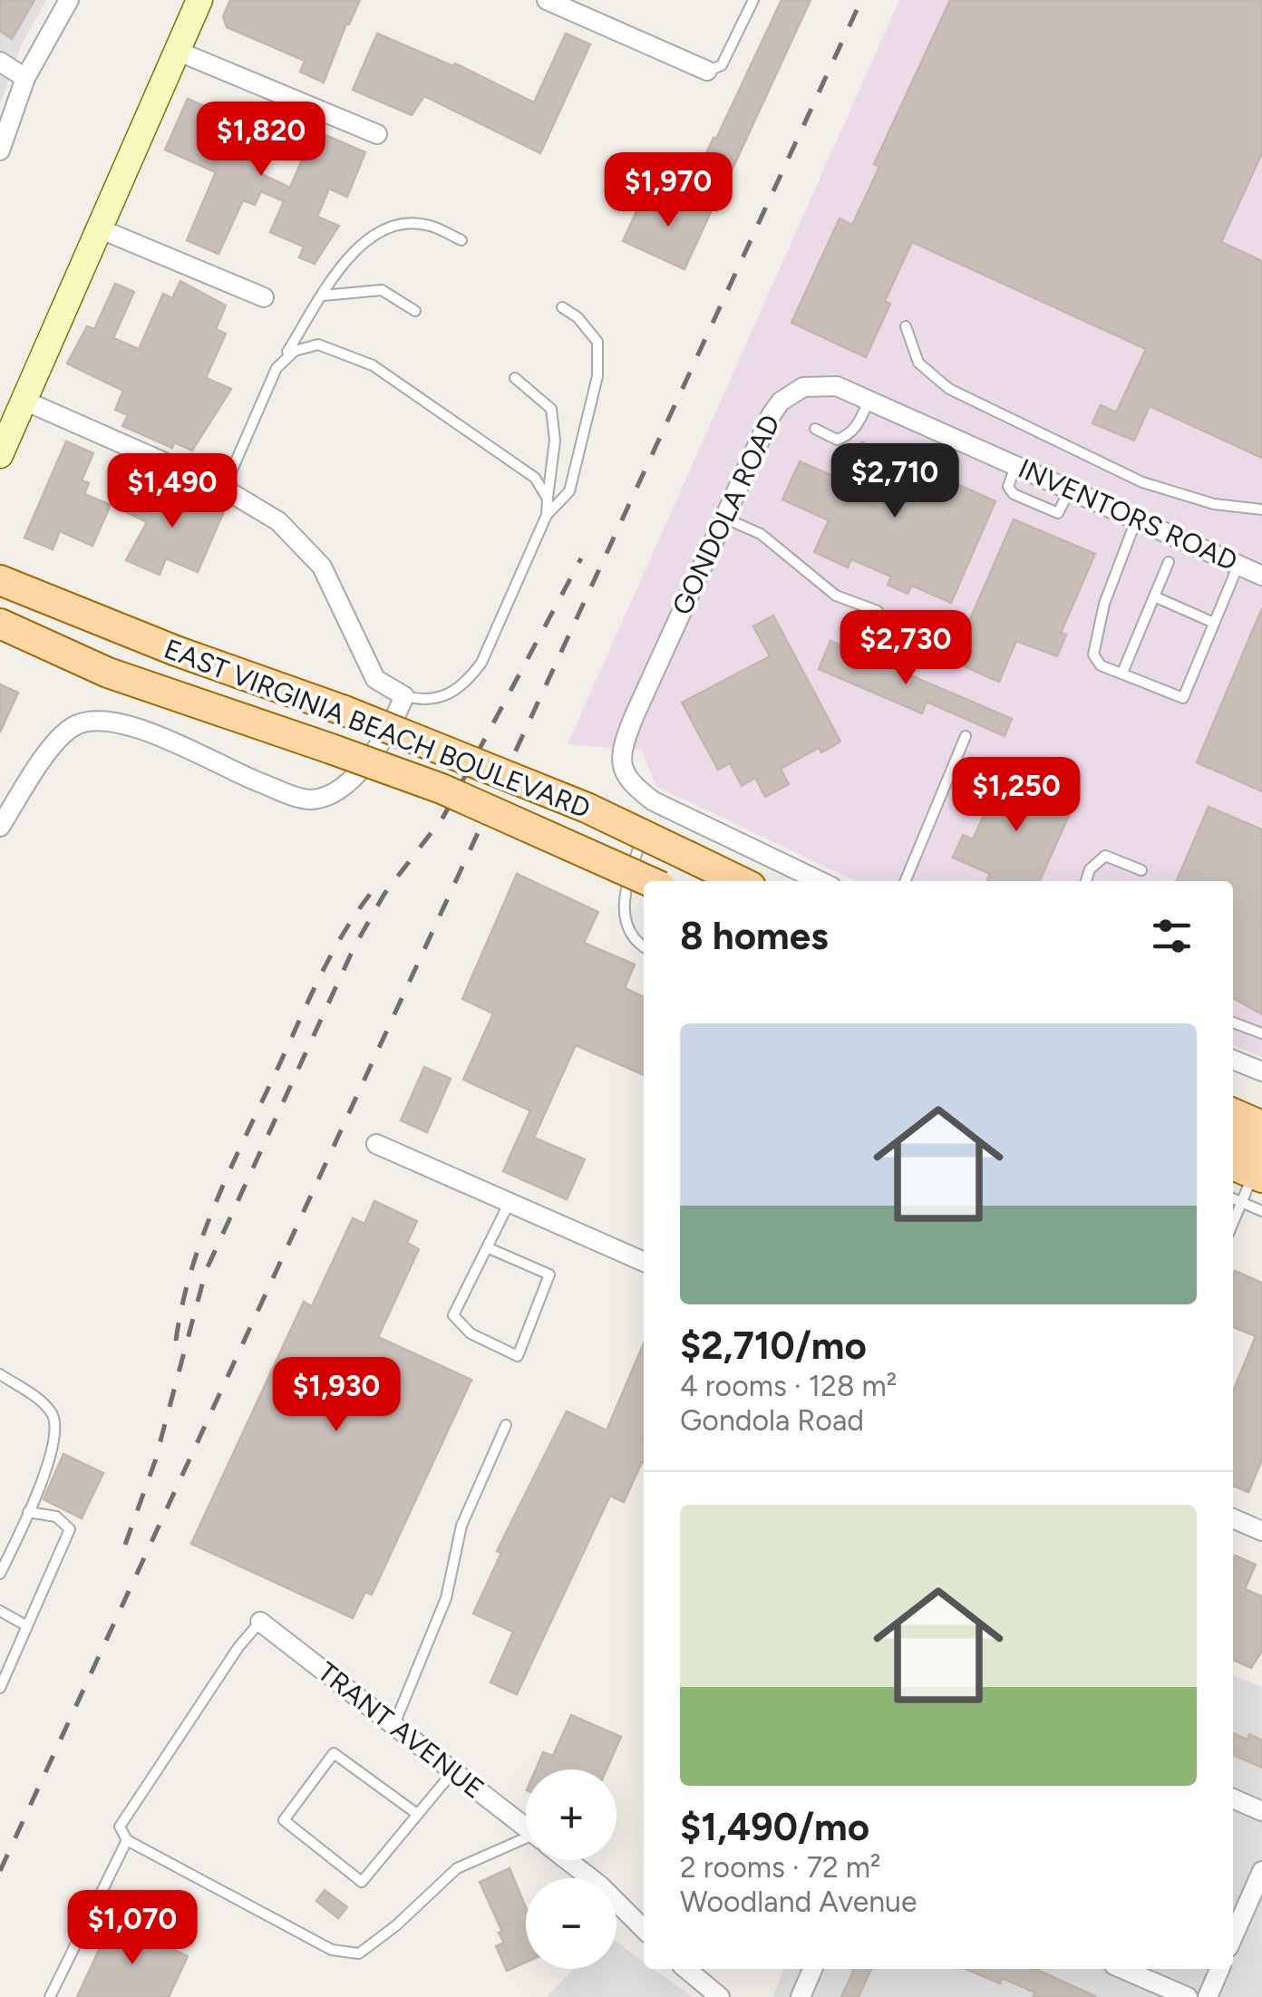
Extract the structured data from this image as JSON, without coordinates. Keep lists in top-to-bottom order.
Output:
{
  "streets": {
    "main road": ["EAST VIRGINIA BEACH BOULEVARD"],
    "street": ["GONDOLA ROAD", "INVENTORS ROAD", "TRANT AVENUE"]
  },
  "crossings": [
    ["GONDOLA ROAD", "INVENTORS ROAD"]
  ],
  "page": {
    "price": [
      "$1,820",
      "$1,970",
      "$2,710",
      "$1,490",
      "$2,730",
      "$1,250",
      "$1,930",
      "$1,070"
    ],
    "heading": "8 homes",
    "list": [
      {
        "name": "$2,710/mo",
        "note": "4 rooms · 128 m² · Gondola Road"
      },
      {
        "name": "$1,490/mo",
        "note": "2 rooms · 72 m² · Woodland Avenue"
      }
    ],
    "map_buttons": ["+", "−"]
  }
}
